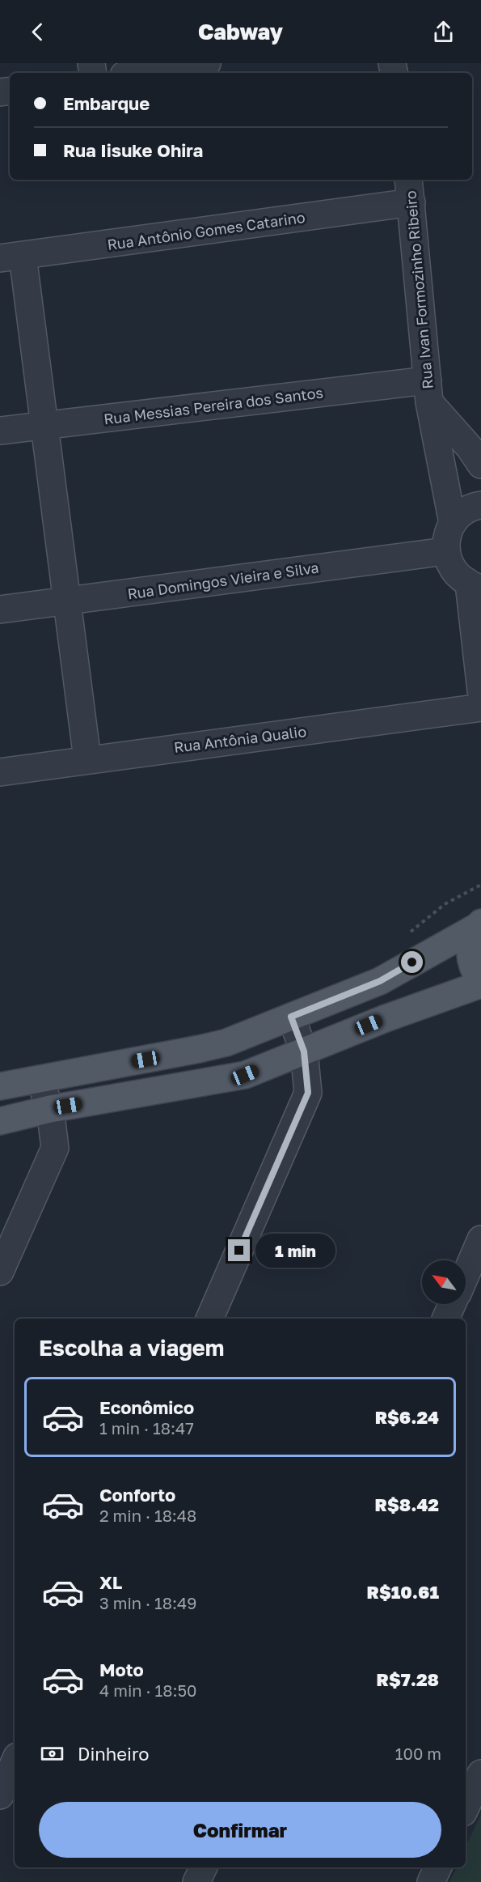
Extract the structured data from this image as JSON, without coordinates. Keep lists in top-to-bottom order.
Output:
{
  "streets": {
    "street": [
      "Rua Antônio Gomes Catarino",
      "Rua Ivan Formozinho Ribeiro",
      "Rua Messias Pereira dos Santos",
      "Rua Domingos Vieira e Silva",
      "Rua Antônia Qualio"
    ]
  },
  "crossings": [
    ["Rua Antônio Gomes Catarino", "Rua Ivan Formozinho Ribeiro"],
    ["Rua Ivan Formozinho Ribeiro", "Rua Messias Pereira dos Santos"]
  ],
  "north": "top left",
  "page": {
    "header": "Cabway",
    "banner": ["Embarque", "Rua Iisuke Ohira"],
    "bubble": "1 min",
    "heading": "Escolha a viagem",
    "list": [
      {
        "name": "Econômico",
        "note": "1 min · 18:47",
        "value": "R$6.24"
      },
      {
        "name": "Conforto",
        "note": "2 min · 18:48",
        "value": "R$8.42"
      },
      {
        "name": "XL",
        "note": "3 min · 18:49",
        "value": "R$10.61"
      },
      {
        "name": "Moto",
        "note": "4 min · 18:50",
        "value": "R$7.28"
      }
    ],
    "pay": ["Dinheiro", "100 m"],
    "buttons": "Confirmar"
  }
}
